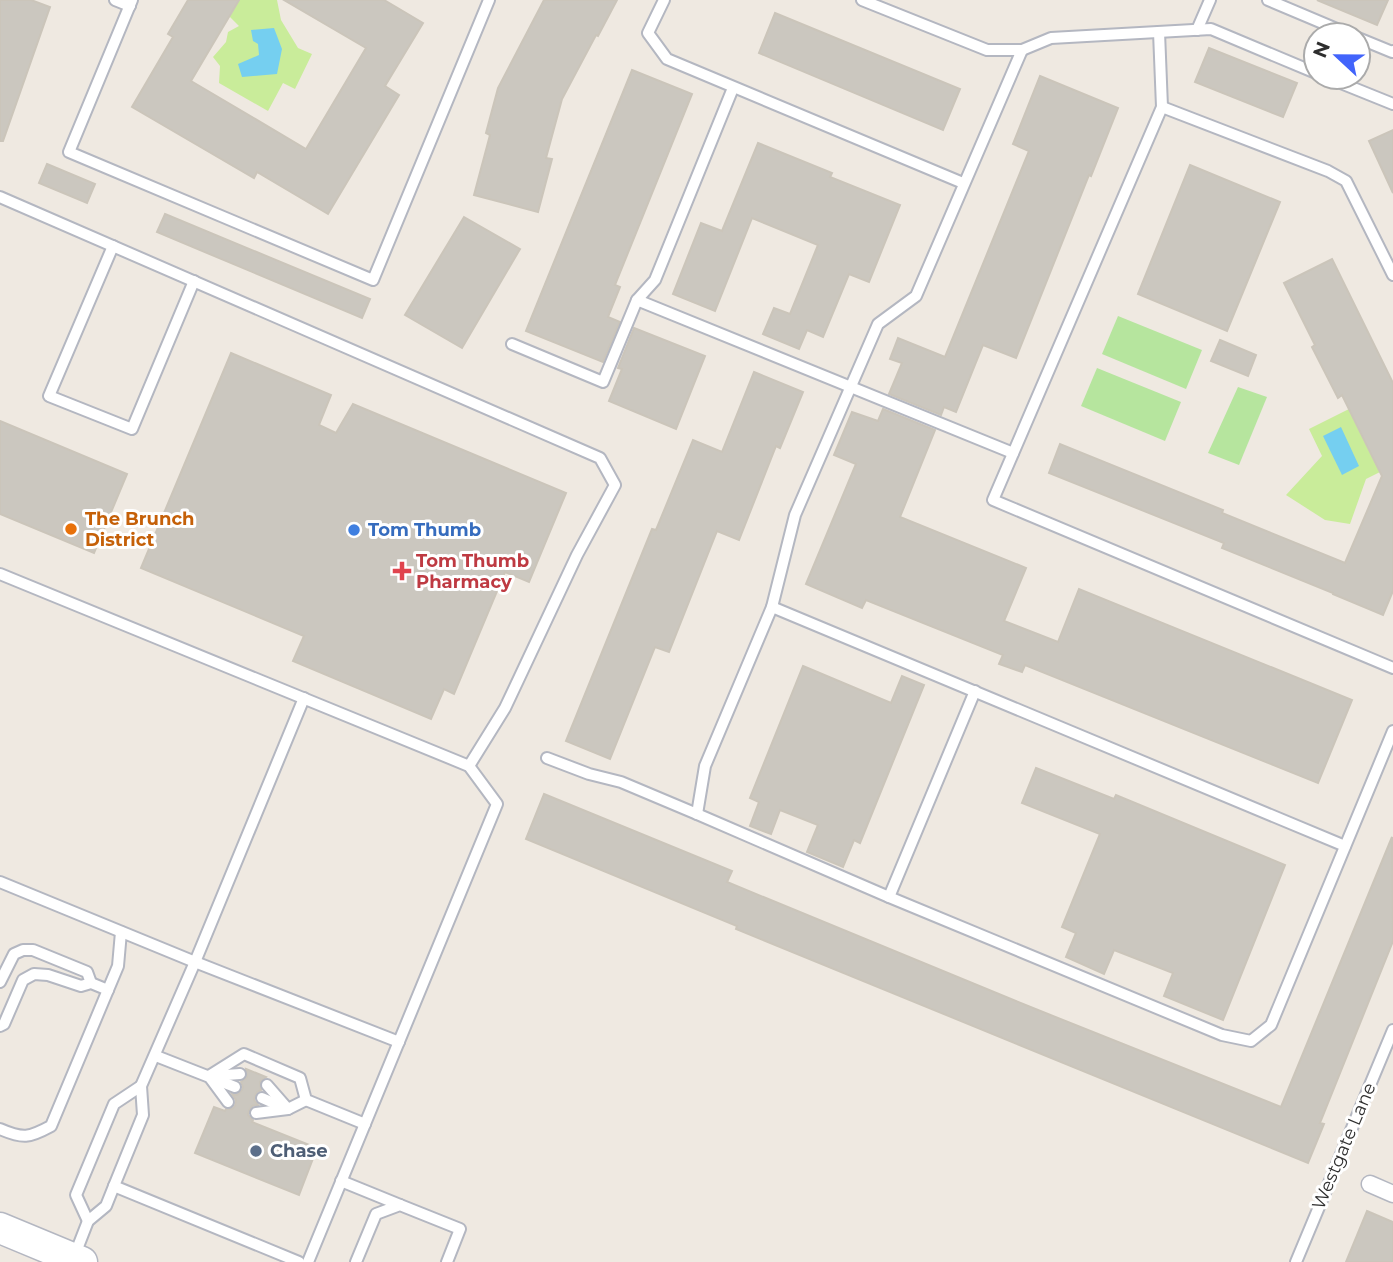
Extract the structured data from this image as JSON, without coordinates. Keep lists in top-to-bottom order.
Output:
{
  "streets": {
    "lane": ["Westgate Lane"]
  },
  "places": {
    "other": ["The Brunch District", "Tom Thumb", "Chase"],
    "health": ["Tom Thumb Pharmacy"]
  },
  "north": "left"
}
